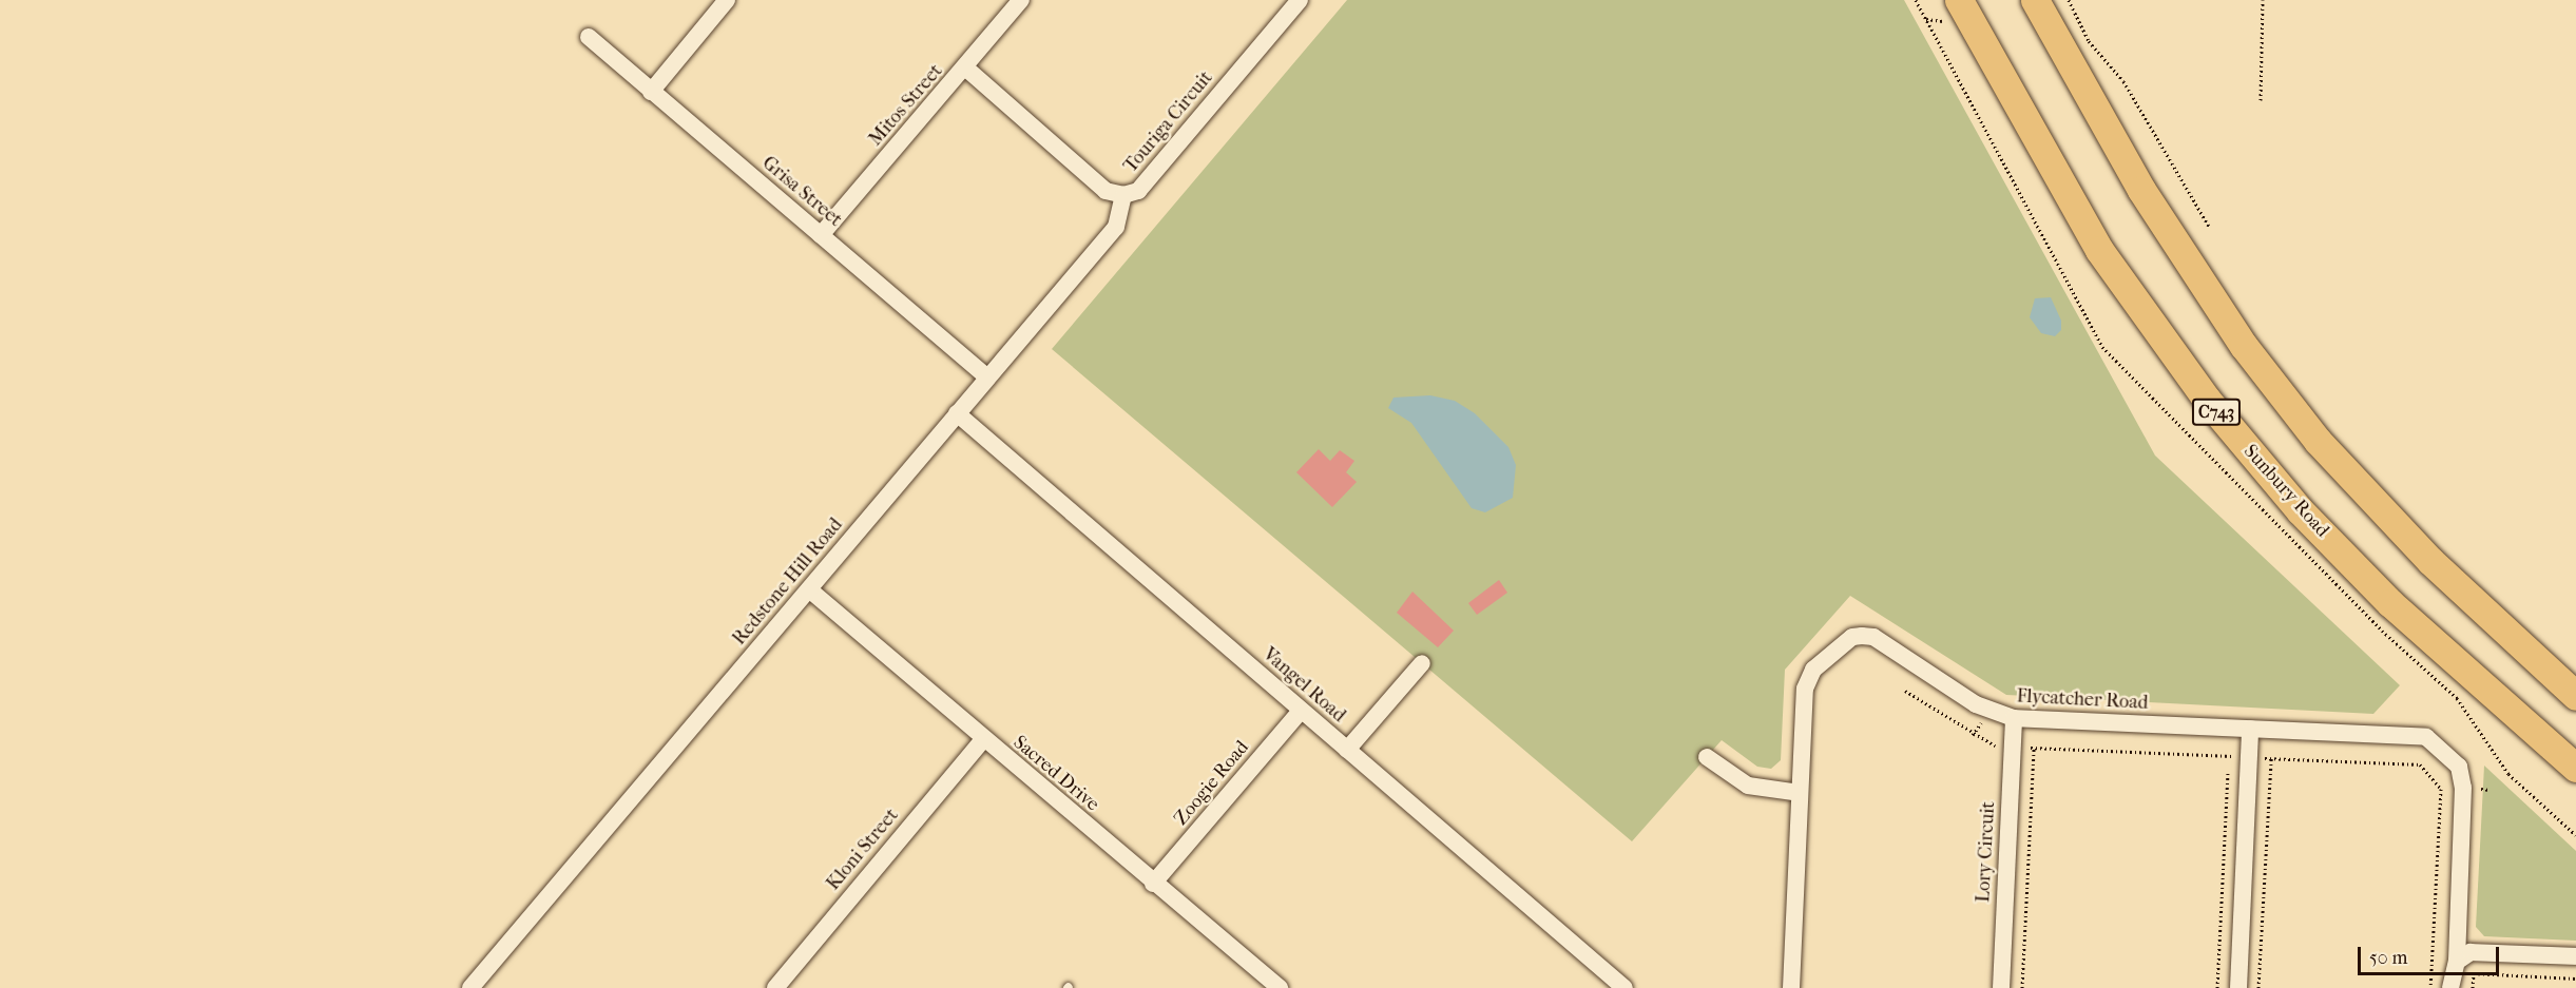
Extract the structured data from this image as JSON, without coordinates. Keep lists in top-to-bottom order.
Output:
{
  "streets": {
    "main road": ["C743", "Sunbury Road"],
    "street": [
      "Mitos Street",
      "Touriga Circuit",
      "Grisa Street",
      "Redstone Hill Road",
      "Vangel Road",
      "Flycatcher Road",
      "Sacred Drive",
      "Zoogie Road",
      "Kloni Street",
      "Lory Circuit"
    ]
  },
  "crossings": [
    ["Mitos Street", "Touriga Circuit"],
    ["Mitos Street", "Grisa Street"],
    ["Touriga Circuit", "Redstone Hill Road"],
    ["Grisa Street", "Redstone Hill Road"],
    ["Redstone Hill Road", "Vangel Road"],
    ["Redstone Hill Road", "Sacred Drive"],
    ["Vangel Road", "Zoogie Road"],
    ["Flycatcher Road", "Lory Circuit"],
    ["Sacred Drive", "Zoogie Road"],
    ["Sacred Drive", "Kloni Street"]
  ],
  "scale_bar": "50 m"
}
